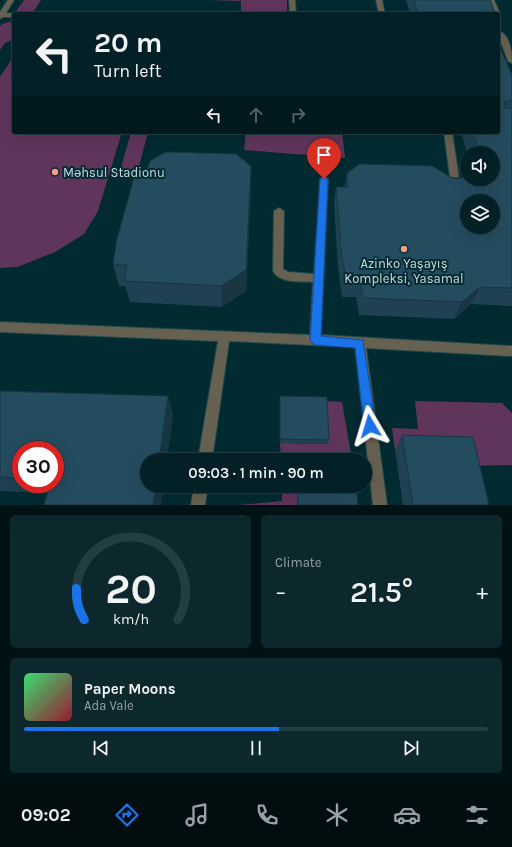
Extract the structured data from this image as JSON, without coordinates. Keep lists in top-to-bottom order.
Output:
{
  "places": ["Məhsul Stadionu", "Azinko Yaşayış Kompleksi, Yasamal"],
  "page": {
    "turn": ["20 m", "Turn left"],
    "limit": "30",
    "trip": "09:03 · 1 min · 90 m",
    "tile": "Climate",
    "heat": ["−", "21.5°", "+"],
    "song": ["Paper Moons", "Ada Vale"],
    "tabs": "09:02",
    "gauge": ["20", "km/h"]
  }
}
